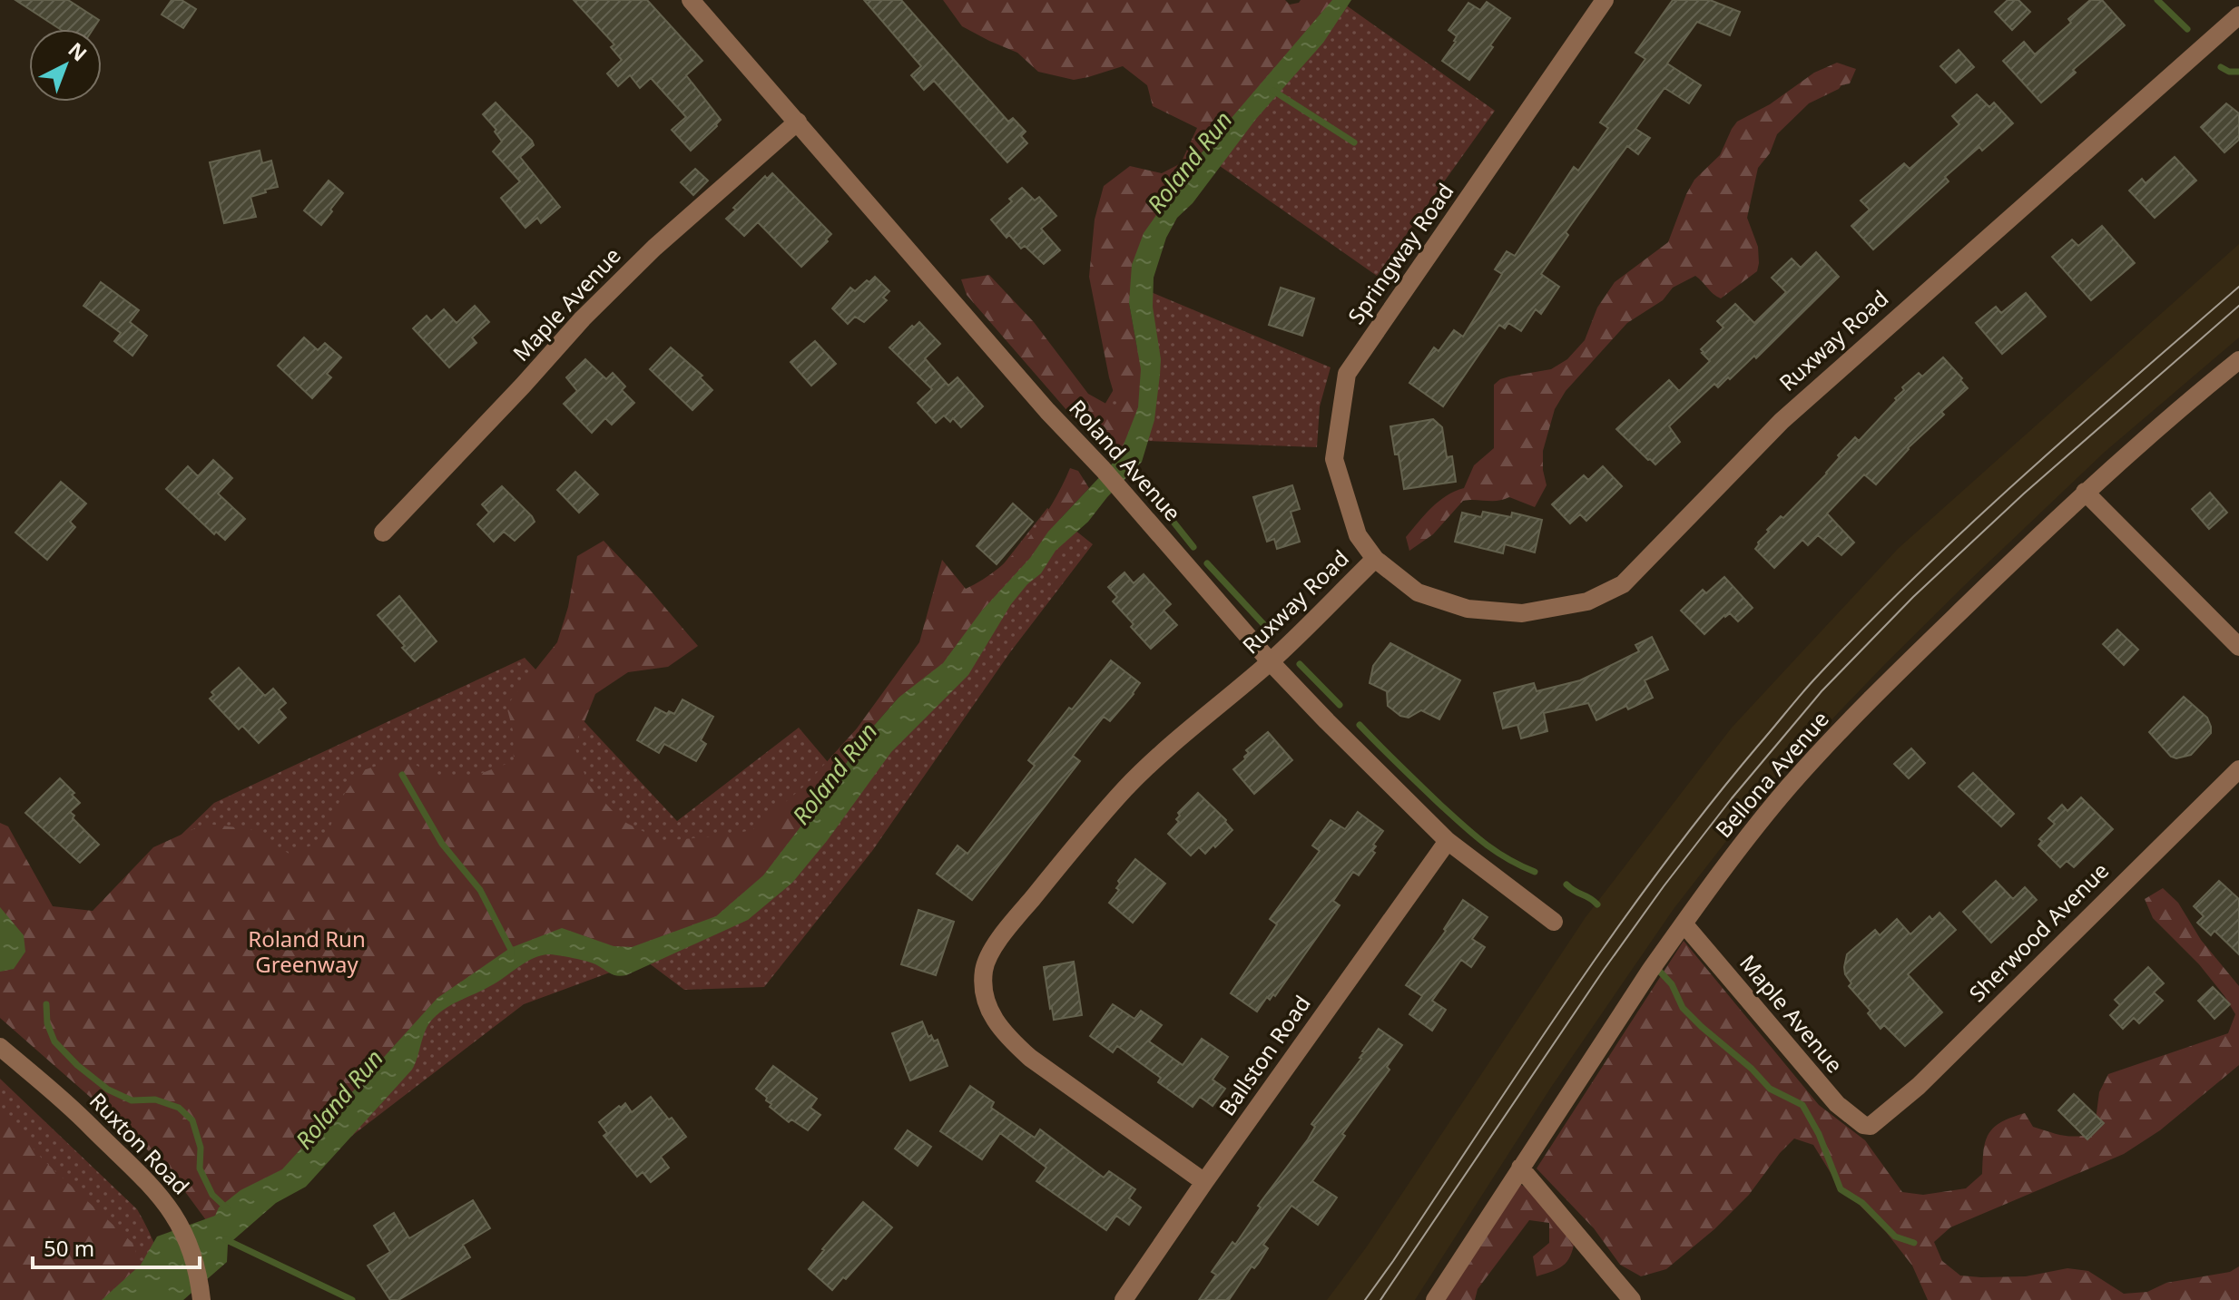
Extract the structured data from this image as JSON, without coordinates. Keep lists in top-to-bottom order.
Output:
{
  "streets": {
    "street": [
      "Springway Road",
      "Maple Avenue",
      "Ruxway Road",
      "Roland Avenue",
      "Bellona Avenue",
      "Sherwood Avenue",
      "Ballston Road",
      "Ruxton Road"
    ]
  },
  "crossings": [
    ["Springway Road", "Ruxway Road"],
    ["Maple Avenue", "Roland Avenue"],
    ["Maple Avenue", "Bellona Avenue"],
    ["Maple Avenue", "Sherwood Avenue"],
    ["Ruxway Road", "Roland Avenue"],
    ["Ruxway Road", "Ballston Road"],
    ["Roland Avenue", "Ballston Road"]
  ],
  "water": ["Roland Run"],
  "parks": ["Roland Run Greenway"],
  "scale_bar": "50 m",
  "north": "top right"
}
